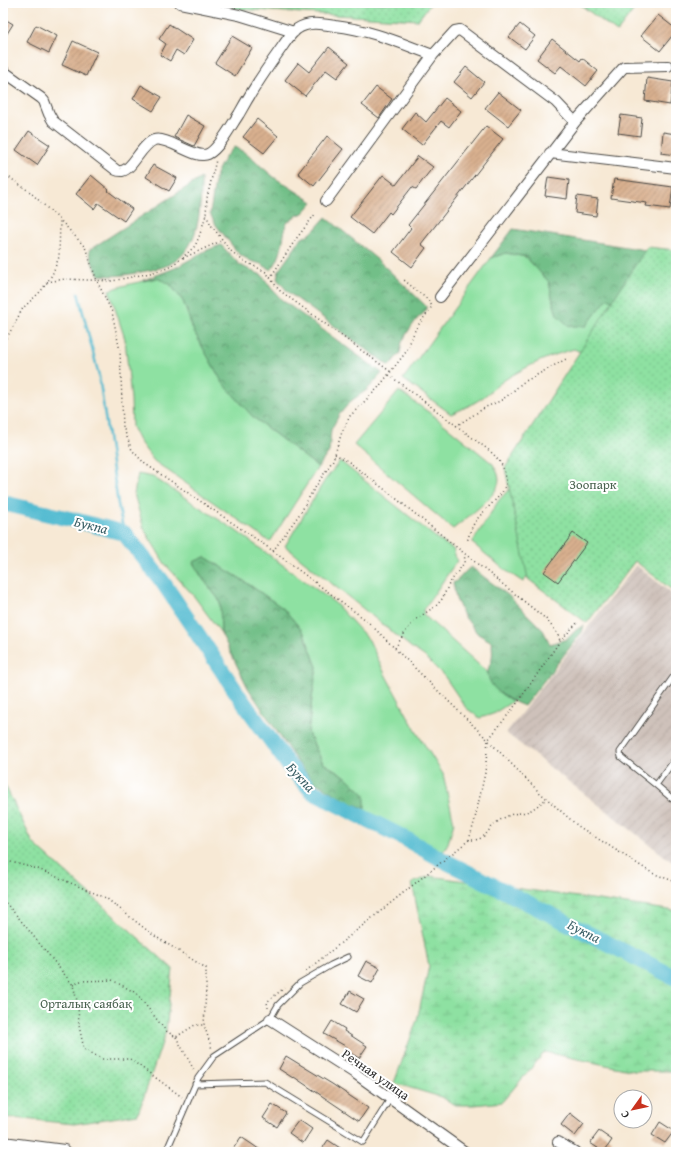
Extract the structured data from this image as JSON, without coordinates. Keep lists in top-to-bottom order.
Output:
{
  "streets": {
    "street": ["Речная улица"]
  },
  "water": ["Букпа"],
  "parks": ["Зоопарк", "Орталық саябақ"],
  "north": "bottom left"
}
